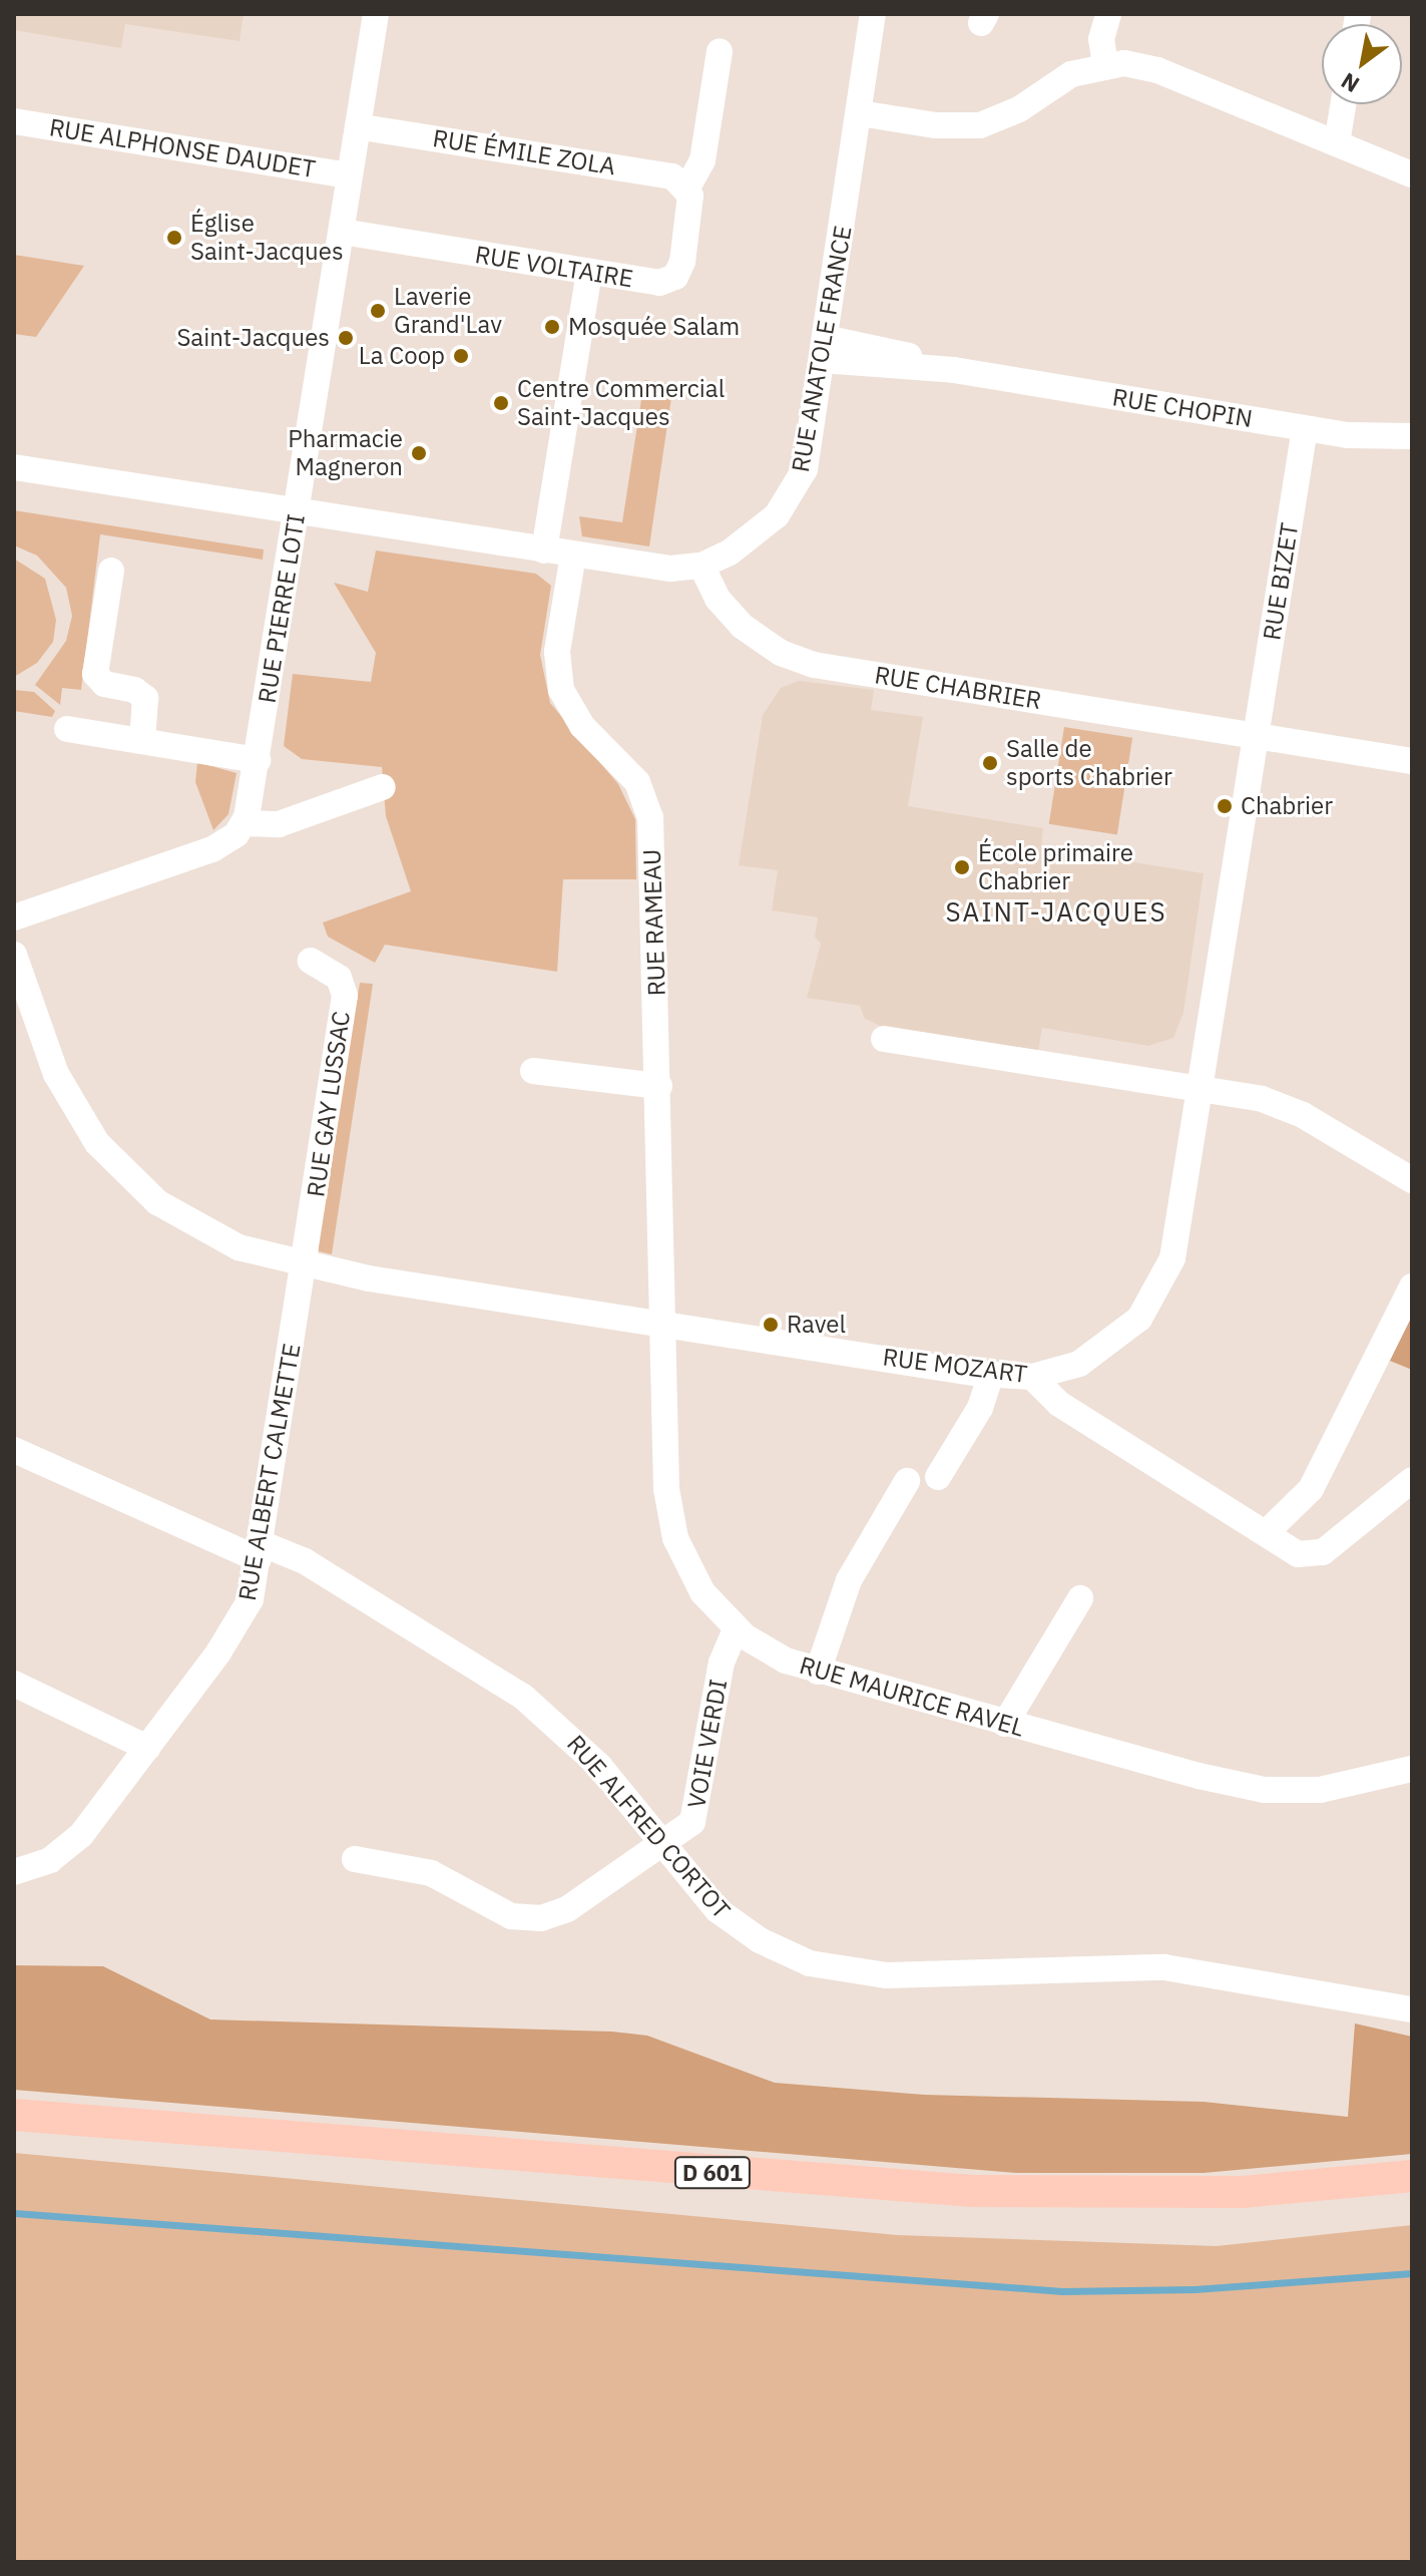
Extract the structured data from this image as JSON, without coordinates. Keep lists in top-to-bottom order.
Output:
{
  "streets": {
    "main road": ["D 601"],
    "street": [
      "RUE ALPHONSE DAUDET",
      "RUE ÉMILE ZOLA",
      "RUE VOLTAIRE",
      "RUE ANATOLE FRANCE",
      "RUE CHOPIN",
      "RUE BIZET",
      "RUE PIERRE LOTI",
      "RUE CHABRIER",
      "RUE RAMEAU",
      "RUE GAY LUSSAC",
      "RUE MOZART",
      "RUE ALBERT CALMETTE",
      "RUE MAURICE RAVEL",
      "VOIE VERDI",
      "RUE ALFRED CORTOT"
    ]
  },
  "crossings": [
    ["RUE ALPHONSE DAUDET", "RUE PIERRE LOTI"],
    ["RUE ÉMILE ZOLA", "RUE VOLTAIRE"],
    ["RUE ÉMILE ZOLA", "RUE PIERRE LOTI"],
    ["RUE VOLTAIRE", "RUE PIERRE LOTI"],
    ["RUE ANATOLE FRANCE", "RUE CHOPIN"],
    ["RUE ANATOLE FRANCE", "RUE PIERRE LOTI"],
    ["RUE ANATOLE FRANCE", "RUE CHABRIER"],
    ["RUE ANATOLE FRANCE", "RUE RAMEAU"],
    ["RUE CHOPIN", "RUE BIZET"],
    ["RUE BIZET", "RUE CHABRIER"],
    ["RUE BIZET", "RUE MOZART"],
    ["RUE CHABRIER", "RUE MOZART"],
    ["RUE RAMEAU", "RUE MOZART"],
    ["RUE RAMEAU", "RUE MAURICE RAVEL"],
    ["RUE GAY LUSSAC", "RUE MOZART"],
    ["RUE GAY LUSSAC", "RUE ALBERT CALMETTE"],
    ["RUE MOZART", "RUE ALBERT CALMETTE"],
    ["RUE MOZART", "RUE MAURICE RAVEL"],
    ["RUE ALBERT CALMETTE", "RUE ALFRED CORTOT"],
    ["RUE MAURICE RAVEL", "VOIE VERDI"],
    ["VOIE VERDI", "RUE ALFRED CORTOT"]
  ],
  "districts": ["SAINT-JACQUES"],
  "places": [
    "Église Saint-Jacques",
    "Laverie Grand'Lav",
    "Mosquée Salam",
    "Saint-Jacques",
    "La Coop",
    "Centre Commercial Saint-Jacques",
    "Pharmacie Magneron",
    "Salle de sports Chabrier",
    "Chabrier",
    "École primaire Chabrier",
    "Ravel"
  ],
  "north": "bottom left"
}
